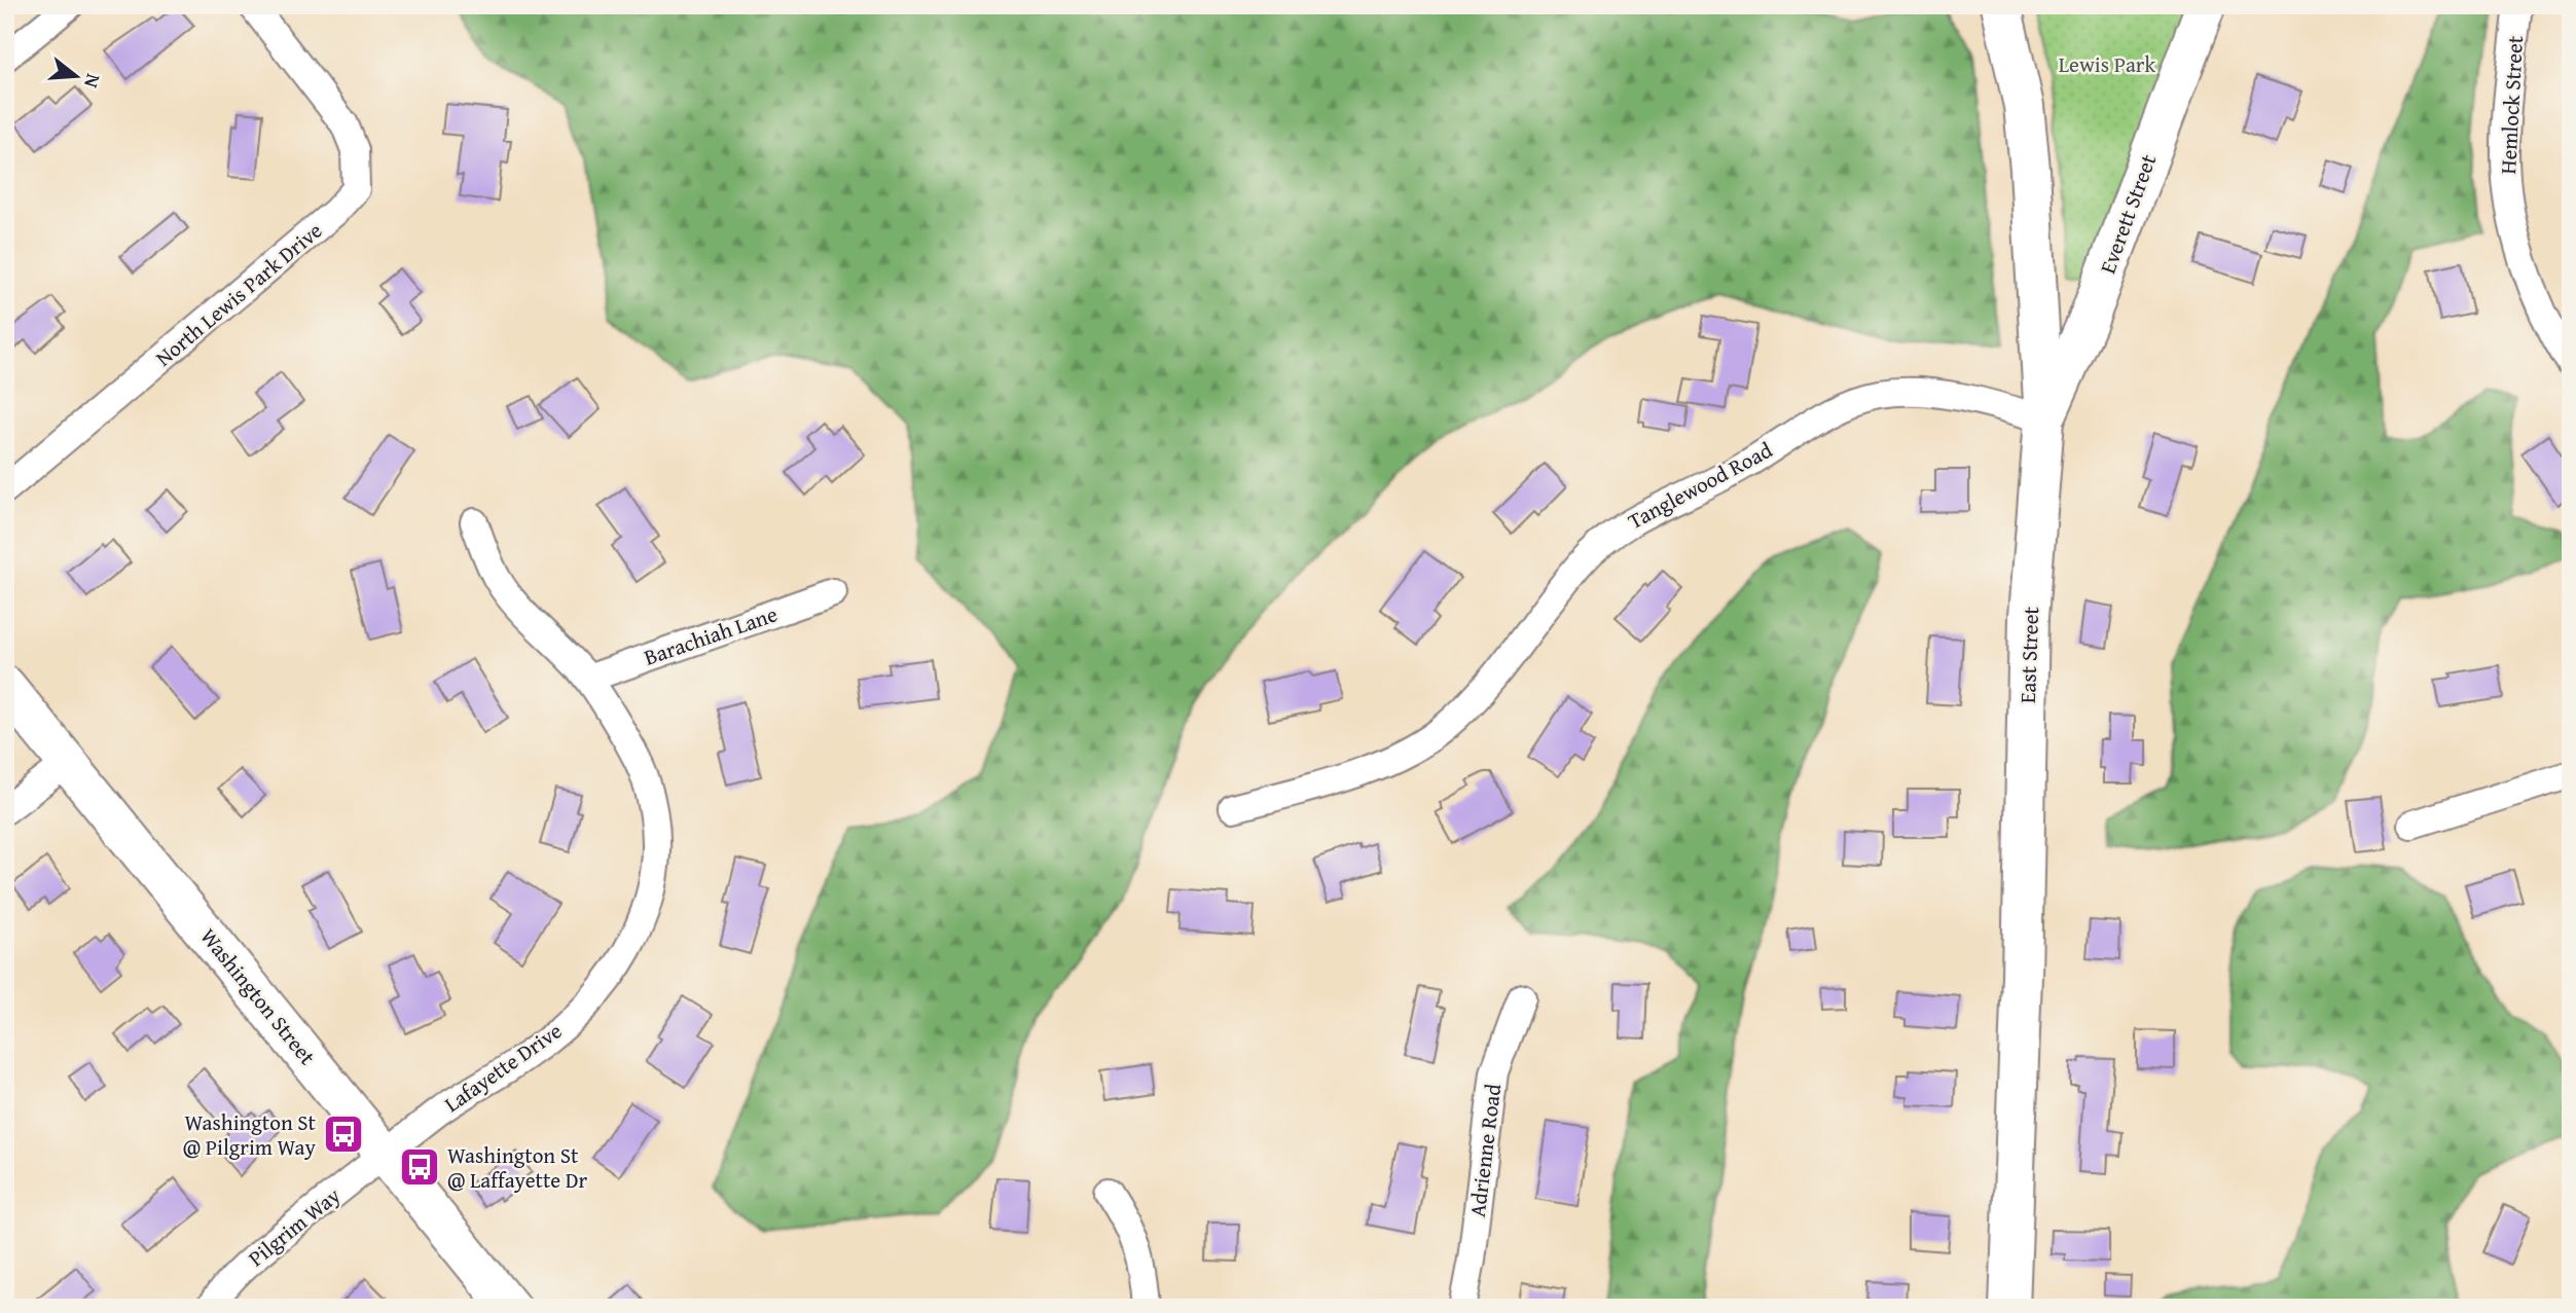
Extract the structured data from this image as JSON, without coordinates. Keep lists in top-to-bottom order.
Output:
{
  "streets": {
    "street": [
      "Hemlock Street",
      "Everett Street",
      "North Lewis Park Drive",
      "Tanglewood Road",
      "Barachiah Lane",
      "East Street",
      "Washington Street",
      "Lafayette Drive",
      "Adrienne Road",
      "Pilgrim Way"
    ]
  },
  "crossings": [
    ["Everett Street", "Tanglewood Road"],
    ["Everett Street", "East Street"],
    ["Tanglewood Road", "East Street"],
    ["Barachiah Lane", "Lafayette Drive"],
    ["Washington Street", "Lafayette Drive"],
    ["Washington Street", "Pilgrim Way"],
    ["Lafayette Drive", "Pilgrim Way"]
  ],
  "parks": ["Lewis Park"],
  "places": {
    "bus stop": ["Washington St @ Pilgrim Way", "Washington St @ Laffayette Dr"]
  },
  "north": "right"
}
